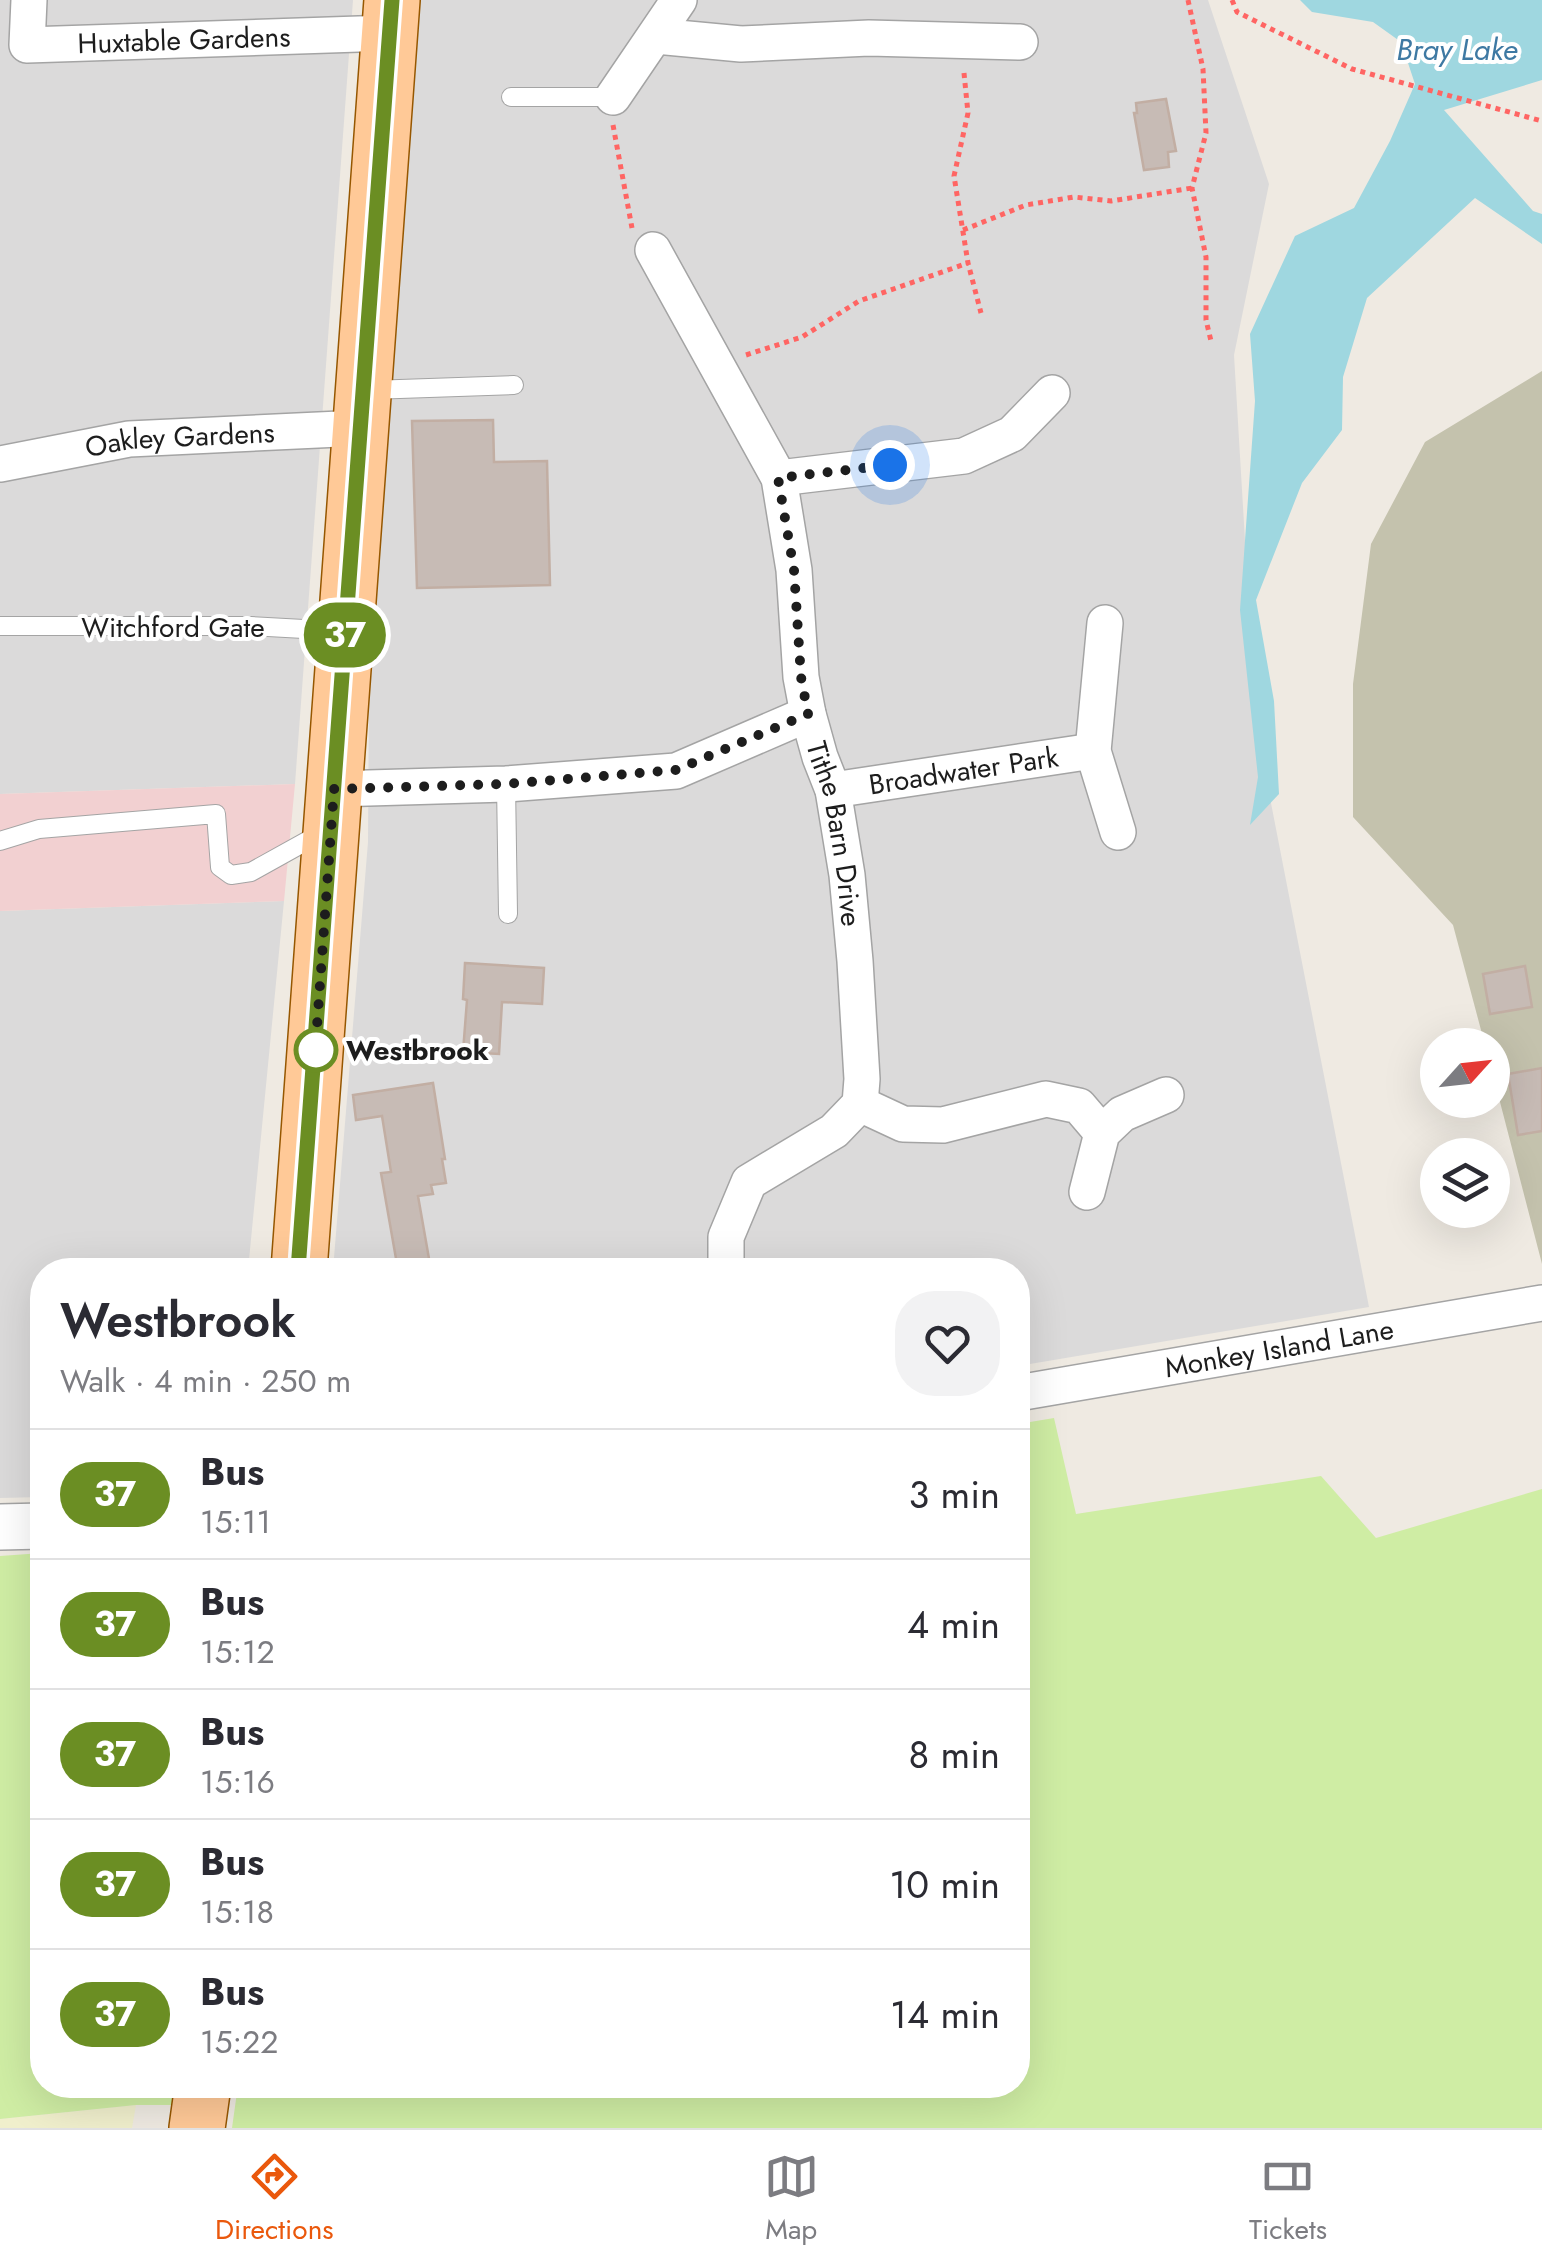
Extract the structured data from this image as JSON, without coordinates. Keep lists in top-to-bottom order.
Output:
{
  "streets": {
    "street": [
      "Huxtable Gardens",
      "Oakley Gardens",
      "Broadwater Park",
      "Tithe Barn Drive",
      "Monkey Island Lane"
    ],
    "lane": ["Witchford Gate"]
  },
  "crossings": [
    ["Broadwater Park", "Tithe Barn Drive"]
  ],
  "water": ["Bray Lake"],
  "places": ["Westbrook"],
  "lines": ["bus line 37"],
  "north": "top right",
  "page": {
    "on_map": "37",
    "heading": ["Westbrook", "Walk · 4 min · 250 m"],
    "list": [
      {
        "mark": "37",
        "name": "Bus",
        "note": "15:11",
        "value": "3 min"
      },
      {
        "mark": "37",
        "name": "Bus",
        "note": "15:12",
        "value": "4 min"
      },
      {
        "mark": "37",
        "name": "Bus",
        "note": "15:16",
        "value": "8 min"
      },
      {
        "mark": "37",
        "name": "Bus",
        "note": "15:18",
        "value": "10 min"
      },
      {
        "mark": "37",
        "name": "Bus",
        "note": "15:22",
        "value": "14 min"
      }
    ],
    "tabs": ["Directions", "Map", "Tickets"]
  }
}
